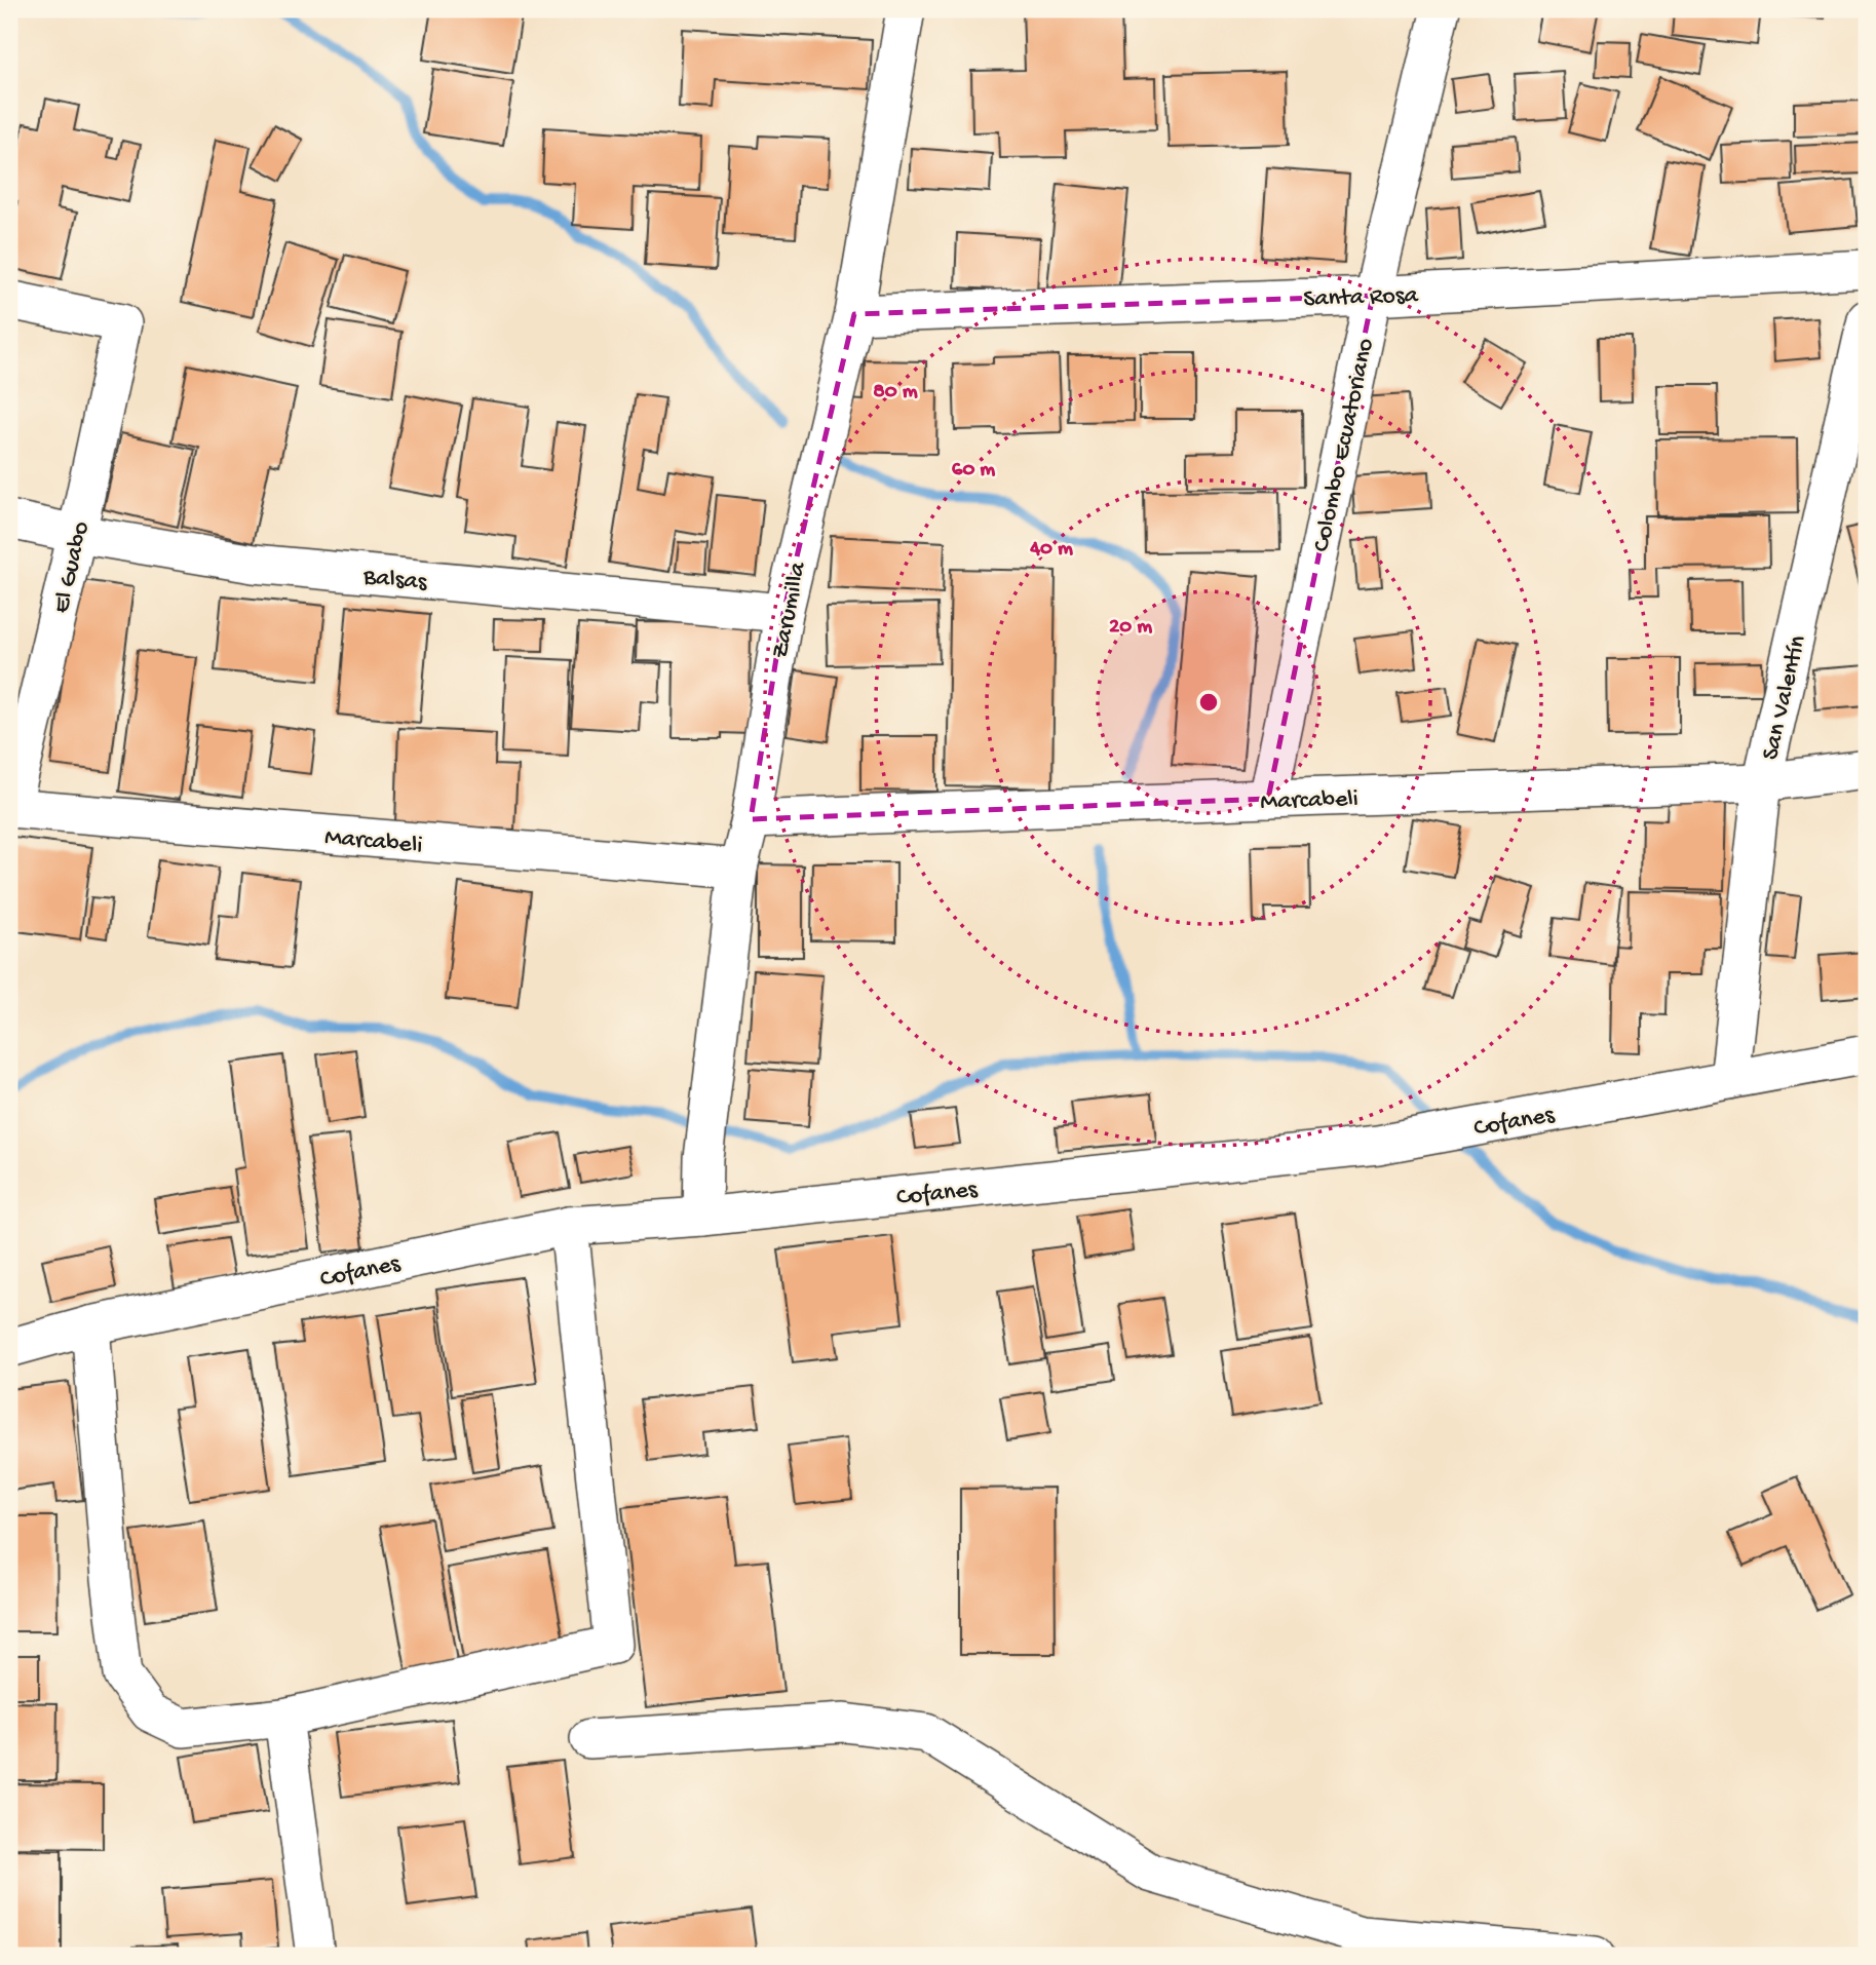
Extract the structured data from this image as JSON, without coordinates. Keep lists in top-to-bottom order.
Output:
{
  "streets": {
    "street": [
      "Santa Rosa",
      "Colombo Ecuatoriano",
      "El Guabo",
      "Balsas",
      "Zarumilla",
      "San Valentín",
      "Marcabeli",
      "Cofanes"
    ]
  },
  "crossings": [
    ["Santa Rosa", "Colombo Ecuatoriano"],
    ["Santa Rosa", "Zarumilla"],
    ["Colombo Ecuatoriano", "Marcabeli"],
    ["El Guabo", "Balsas"],
    ["El Guabo", "Marcabeli"],
    ["Balsas", "Zarumilla"],
    ["Zarumilla", "Marcabeli"],
    ["Zarumilla", "Cofanes"],
    ["San Valentín", "Marcabeli"],
    ["San Valentín", "Cofanes"]
  ],
  "rings": [
    "80 m",
    "60 m",
    "40 m",
    "20 m"
  ]
}
